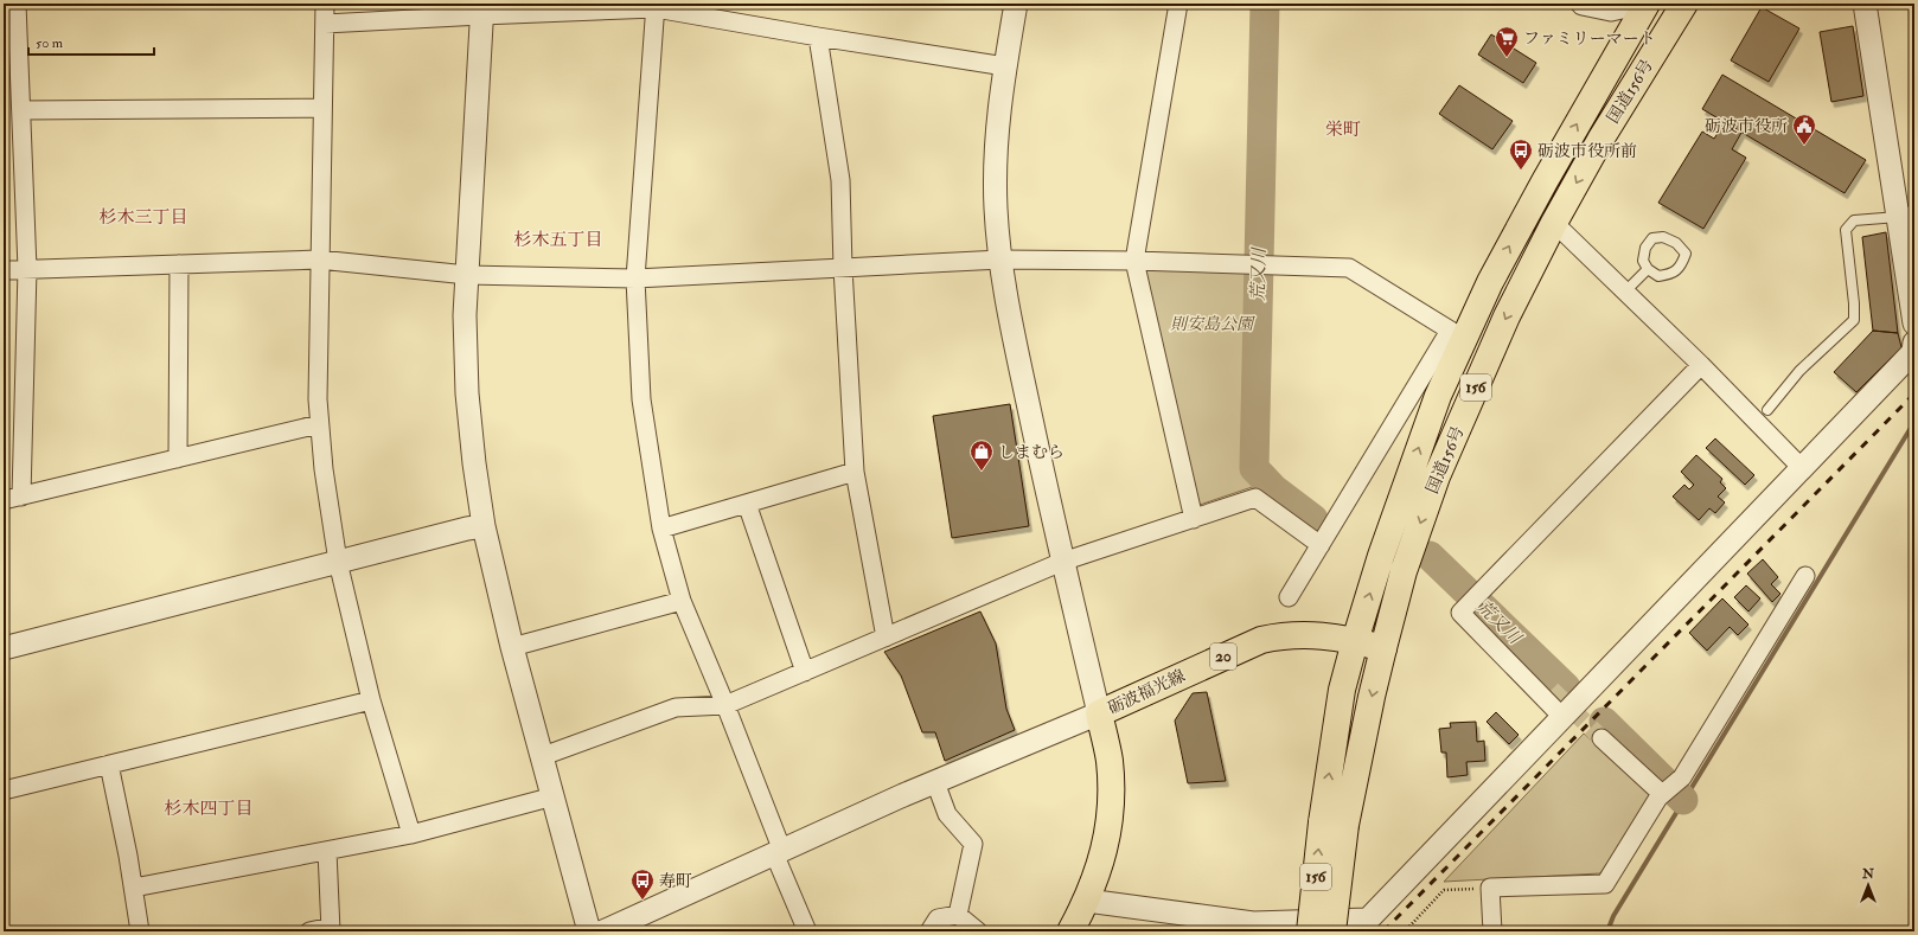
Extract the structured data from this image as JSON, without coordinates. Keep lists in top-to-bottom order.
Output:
{
  "streets": {
    "main road": [
      "国道156号",
      "156",
      "20",
      "砺波福光線"
    ]
  },
  "crossings": [
    ["国道156号", "砺波福光線"]
  ],
  "districts": [
    "栄町",
    "杉木三丁目",
    "杉木五丁目",
    "杉木四丁目"
  ],
  "water": ["荒又川"],
  "parks": ["則安島公園"],
  "places": {
    "supermarket": ["ファミリーマート"],
    "public building": ["砺波市役所"],
    "bus stop": ["砺波市役所前", "寿町"],
    "shop": ["しまむら"]
  },
  "scale_bar": "50 m",
  "north": "top"
}
